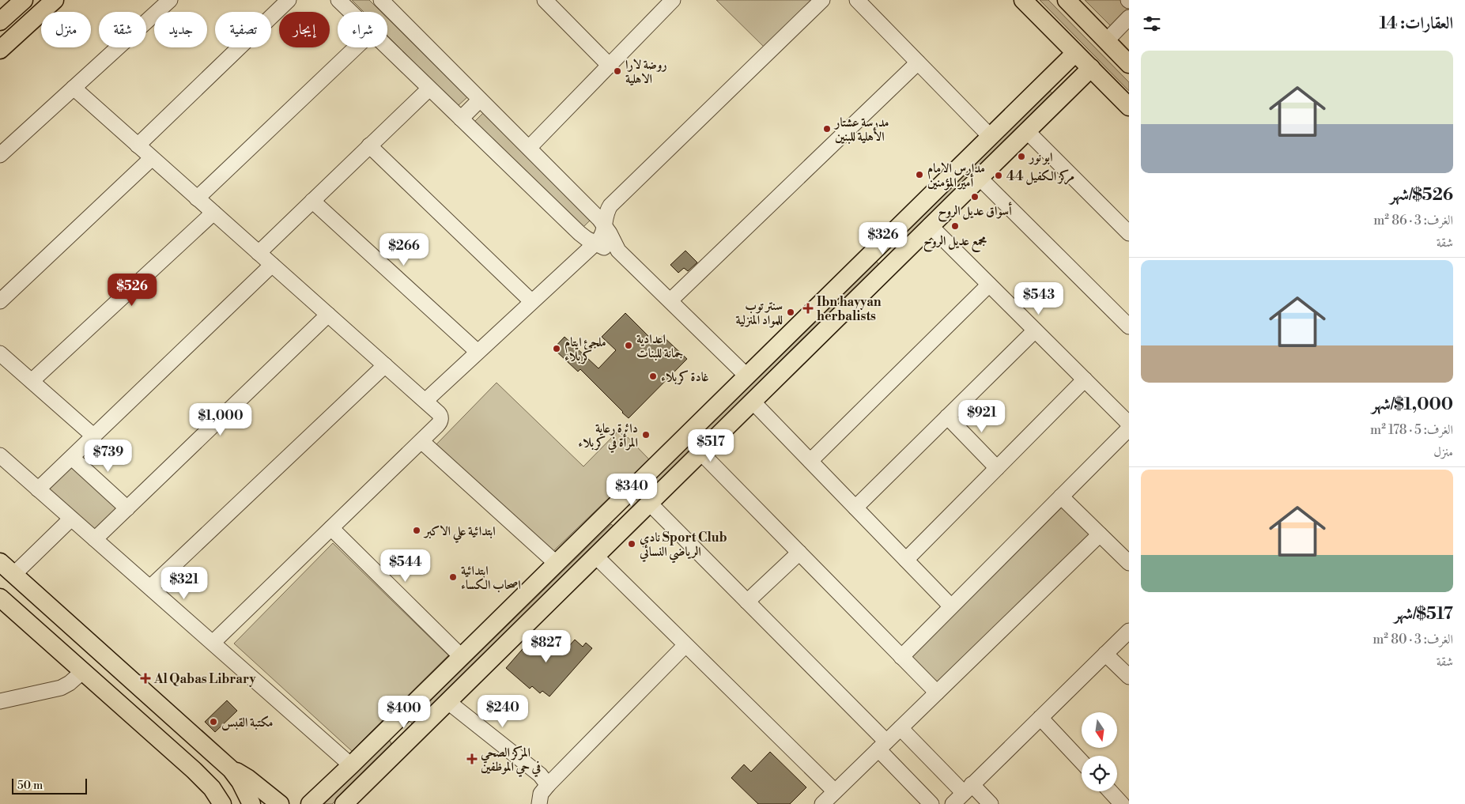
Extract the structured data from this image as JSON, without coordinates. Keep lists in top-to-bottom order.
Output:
{
  "places": {
    "other": [
      "روضة لارا الاهلية",
      "مدرسة عشتار الأهلية للبنين",
      "ابو نور",
      "مدارس الامام أمير المؤمنين",
      "مركز الكفيل 44",
      "أسواق عديل الروح",
      "مجمع عديل الروح",
      "سنتر توب للمواد المنزلية",
      "اعدادية جمانة للبنات",
      "ملجئ ايتام كربلاء",
      "غادة كربلاء",
      "دائرة رعاية المرأة في كربلاء",
      "ابتدائية علي الاكبر",
      "نادي Sport Club الرياضي النسائي",
      "ابتدائية اصحاب الكساء",
      "مكتبة القبس"
    ],
    "health": ["Ibn hayyan herbalists", "Al Qabas Library", "المركز الصحي في حي الموظفين"]
  },
  "scale_bar": "50 m",
  "north": "bottom",
  "page": {
    "heading": "العقارات: 14",
    "chip": [
      "شراء",
      "إيجار",
      "تصفية",
      "جديد",
      "شقة",
      "منزل"
    ],
    "list": [
      {
        "name": "$526/شهر",
        "note": "الغرف: 3 · 86 m² · شقة"
      },
      {
        "name": "$1,000/شهر",
        "note": "الغرف: 5 · 178 m² · منزل"
      },
      {
        "name": "$517/شهر",
        "note": "الغرف: 3 · 80 m² · شقة"
      }
    ],
    "price": [
      "$326",
      "$266",
      "$526",
      "$543",
      "$921",
      "$1,000",
      "$517",
      "$739",
      "$340",
      "$544",
      "$321",
      "$827",
      "$240",
      "$400"
    ],
    "scale": "50 m"
  }
}
